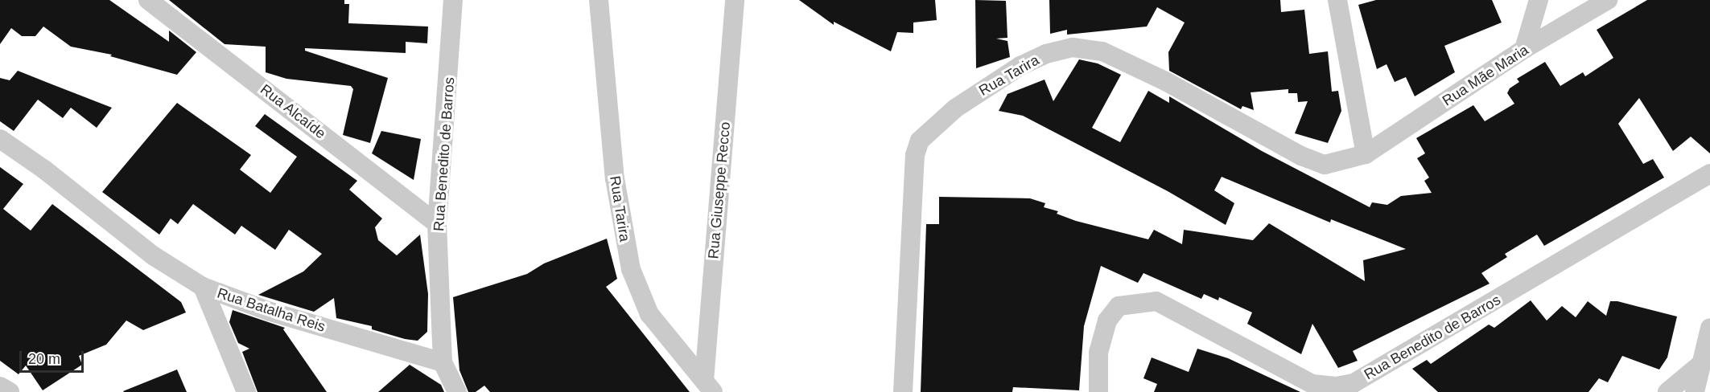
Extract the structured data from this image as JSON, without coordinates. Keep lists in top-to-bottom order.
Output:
{
  "streets": {
    "street": [
      "Rua Tarira",
      "Rua Mãe Maria",
      "Rua Alcaíde",
      "Rua Benedito de Barros",
      "Rua Giuseppe Recco",
      "Rua Batalha Reis"
    ]
  },
  "crossings": [
    ["Rua Tarira", "Rua Mãe Maria"],
    ["Rua Tarira", "Rua Giuseppe Recco"],
    ["Rua Alcaíde", "Rua Benedito de Barros"],
    ["Rua Benedito de Barros", "Rua Batalha Reis"]
  ],
  "scale_bar": "20 m"
}
